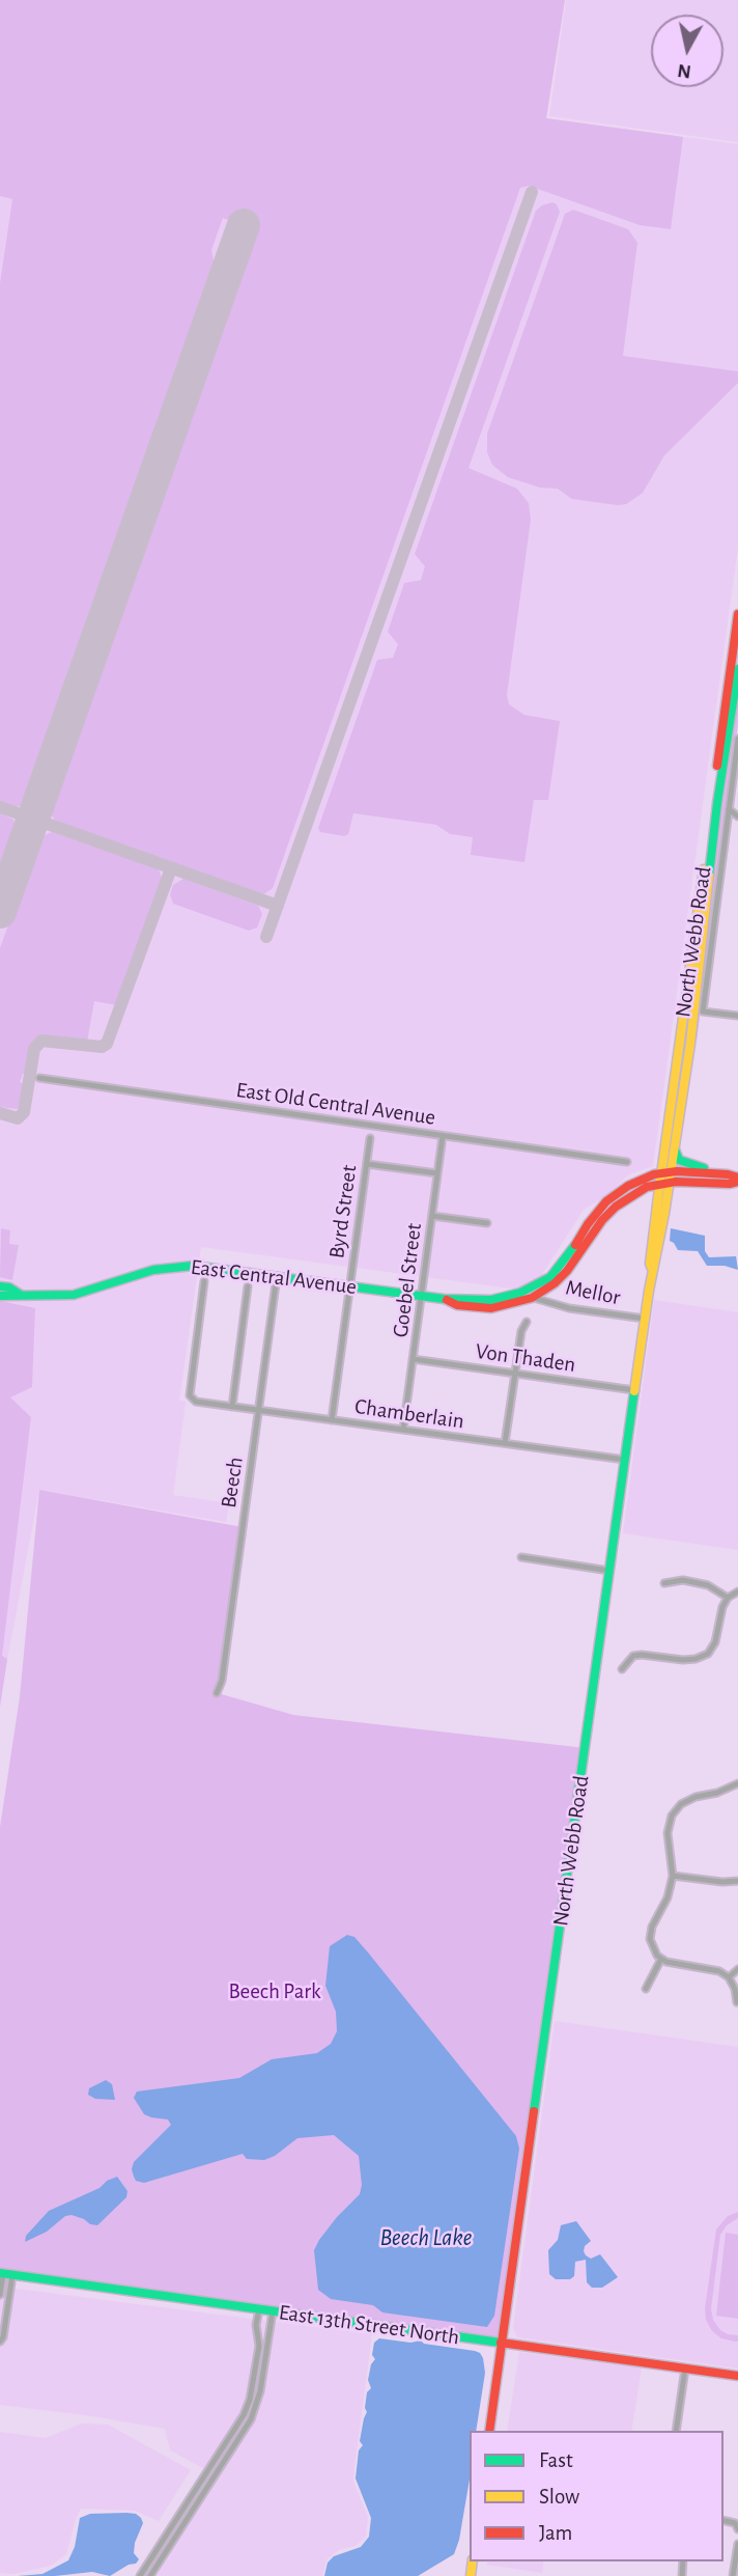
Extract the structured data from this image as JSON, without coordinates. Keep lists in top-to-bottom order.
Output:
{
  "streets": {
    "main road": ["North Webb Road", "East Central Avenue", "East 13th Street North"],
    "street": [
      "East Old Central Avenue",
      "Byrd Street",
      "Goebel Street",
      "Mellor",
      "Von Thaden",
      "Chamberlain",
      "Beech"
    ]
  },
  "crossings": [
    ["North Webb Road", "East Central Avenue"],
    ["North Webb Road", "Mellor"],
    ["North Webb Road", "Von Thaden"],
    ["North Webb Road", "Chamberlain"],
    ["North Webb Road", "East 13th Street North"],
    ["East Old Central Avenue", "Goebel Street"],
    ["Byrd Street", "East Central Avenue"],
    ["Byrd Street", "Chamberlain"],
    ["East Central Avenue", "Goebel Street"],
    ["East Central Avenue", "Mellor"],
    ["East Central Avenue", "Beech"],
    ["Goebel Street", "Von Thaden"],
    ["Goebel Street", "Chamberlain"],
    ["Chamberlain", "Beech"]
  ],
  "water": ["Beech Lake"],
  "parks": ["Beech Park"],
  "legend": ["Fast", "Slow", "Jam"],
  "north": "bottom"
}
